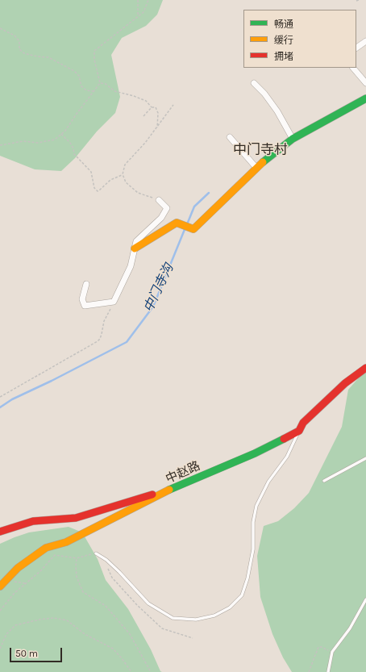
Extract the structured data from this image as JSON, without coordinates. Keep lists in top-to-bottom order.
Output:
{
  "streets": {
    "street": ["中赵路"]
  },
  "districts": ["中门寺村"],
  "water": ["中门寺沟"],
  "legend": ["畅通", "缓行", "拥堵"],
  "scale_bar": "50 m"
}
